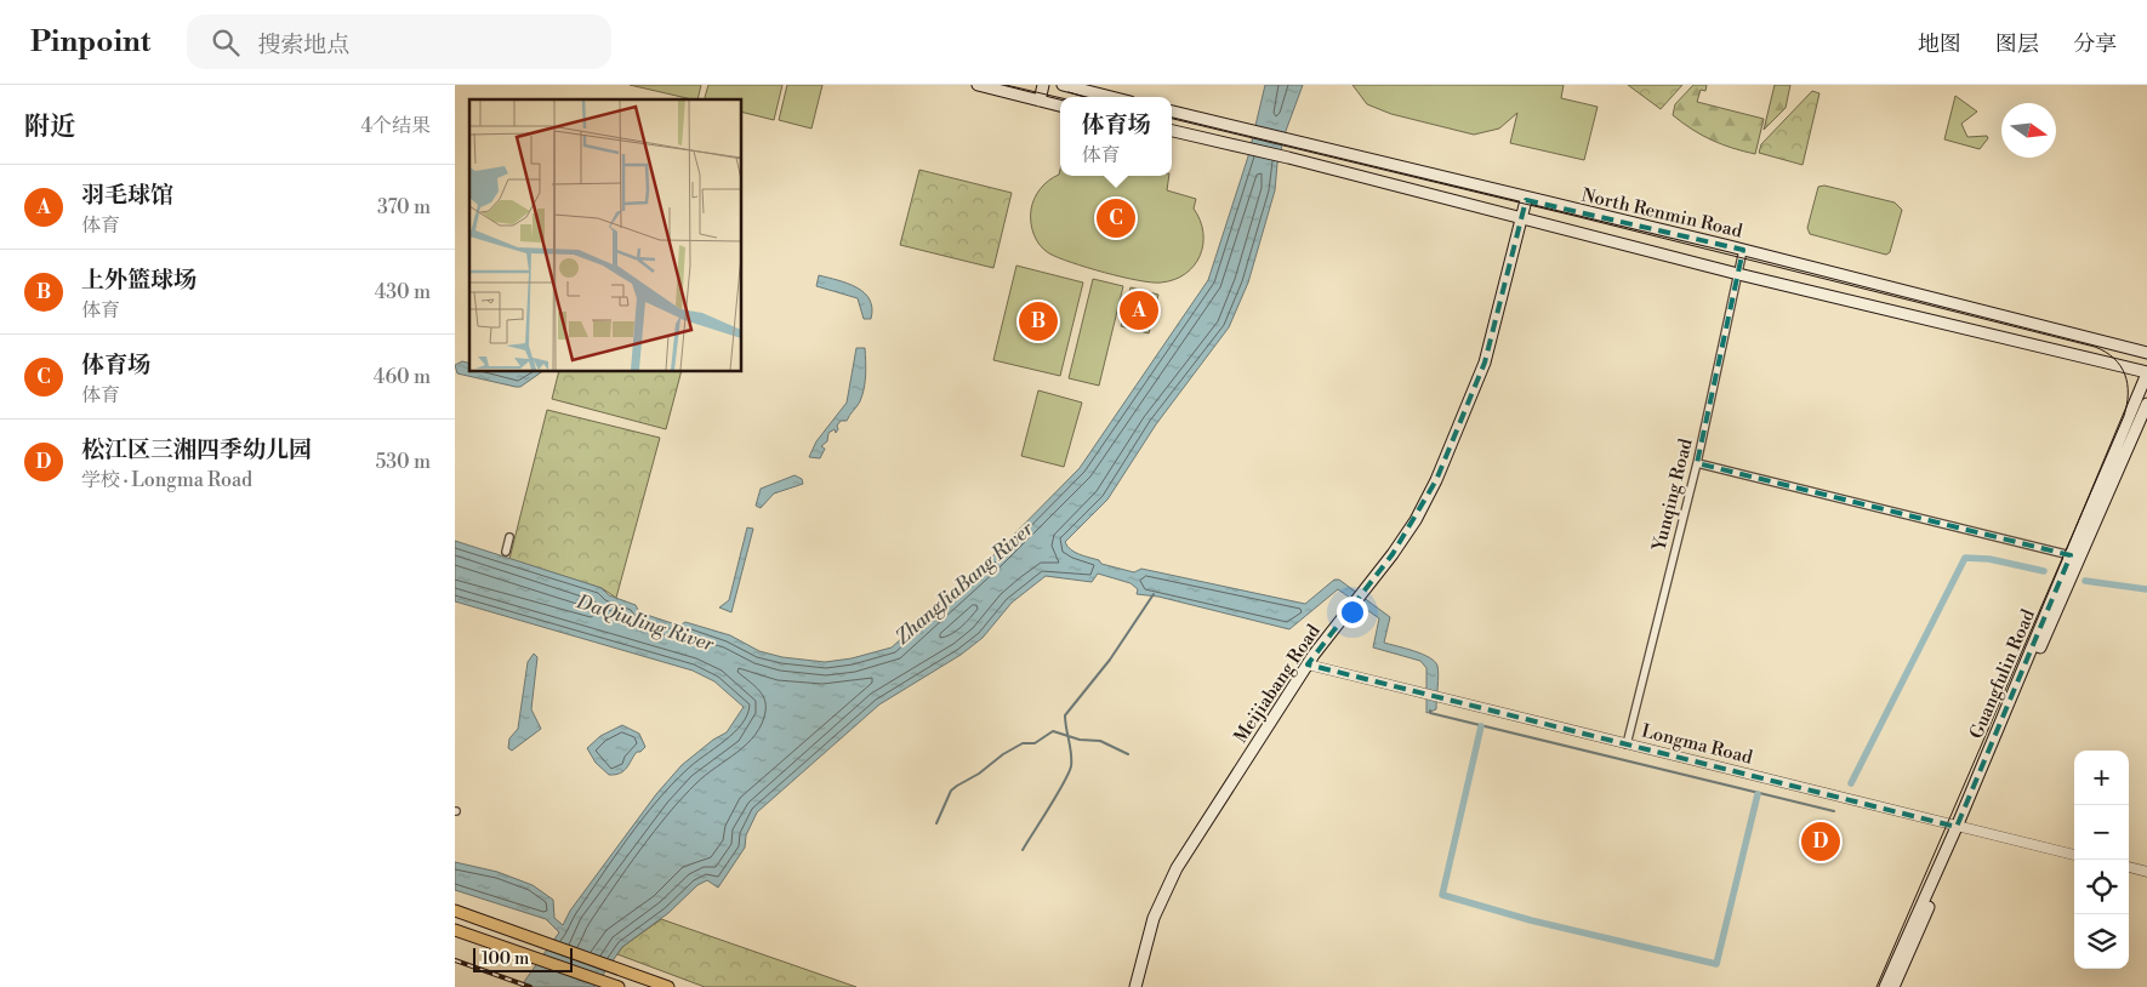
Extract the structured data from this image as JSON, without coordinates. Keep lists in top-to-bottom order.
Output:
{
  "streets": {
    "main road": ["North Renmin Road", "Guangfulin Road", "Meijiabang Road"],
    "street": ["Yunqing Road", "Longma Road"]
  },
  "crossings": [
    ["North Renmin Road", "Yunqing Road"],
    ["North Renmin Road", "Meijiabang Road"],
    ["Yunqing Road", "Longma Road"],
    ["Guangfulin Road", "Longma Road"],
    ["Meijiabang Road", "Longma Road"]
  ],
  "water": ["ZhangJiaBang River", "DaQiuJing River"],
  "scale_bar": "100 m",
  "north": "right",
  "page": {
    "header": "Pinpoint",
    "search": "搜索地点",
    "nav": ["地图", "图层", "分享"],
    "heading": ["附近", "4个结果"],
    "popup": ["体育场", "体育"],
    "list": [
      {
        "mark": "A",
        "name": "羽毛球馆",
        "note": "体育",
        "value": "370 m"
      },
      {
        "mark": "B",
        "name": "上外篮球场",
        "note": "体育",
        "value": "430 m"
      },
      {
        "mark": "C",
        "name": "体育场",
        "note": "体育",
        "value": "460 m"
      },
      {
        "mark": "D",
        "name": "松江区三湘四季幼儿园",
        "note": "学校 · Longma Road",
        "value": "530 m"
      }
    ],
    "pins": [
      "C",
      "A",
      "B",
      "D"
    ],
    "map_buttons": ["+", "−"],
    "scale": "100 m"
  }
}
